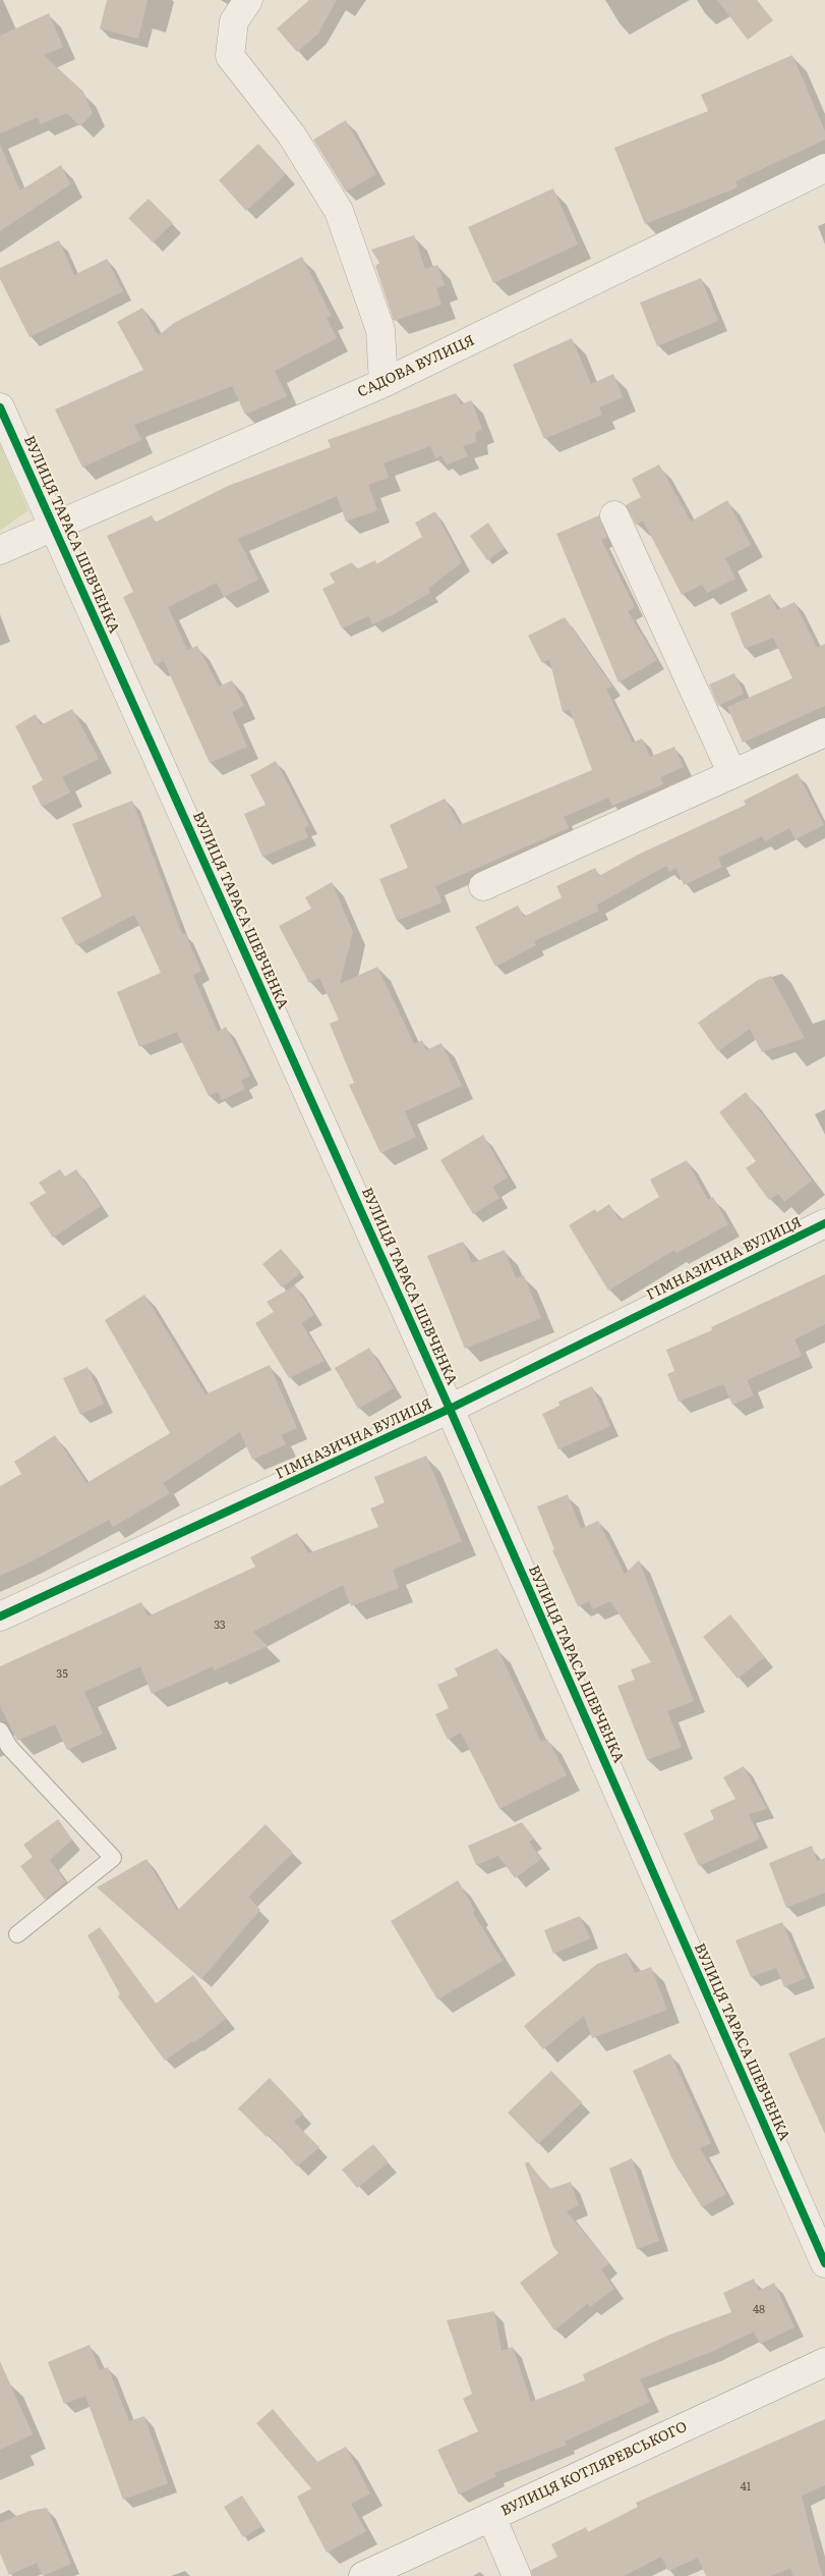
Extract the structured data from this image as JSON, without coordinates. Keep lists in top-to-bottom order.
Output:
{
  "streets": {
    "street": [
      "САДОВА ВУЛИЦЯ",
      "ВУЛИЦЯ ТАРАСА ШЕВЧЕНКА",
      "ГІМНАЗИЧНА ВУЛИЦЯ",
      "ВУЛИЦЯ КОТЛЯРЕВСЬКОГО"
    ]
  },
  "crossings": [
    ["САДОВА ВУЛИЦЯ", "ВУЛИЦЯ ТАРАСА ШЕВЧЕНКА"],
    ["ВУЛИЦЯ ТАРАСА ШЕВЧЕНКА", "ГІМНАЗИЧНА ВУЛИЦЯ"]
  ],
  "house_numbers": [
    "33",
    "35",
    "48",
    "41"
  ]
}
